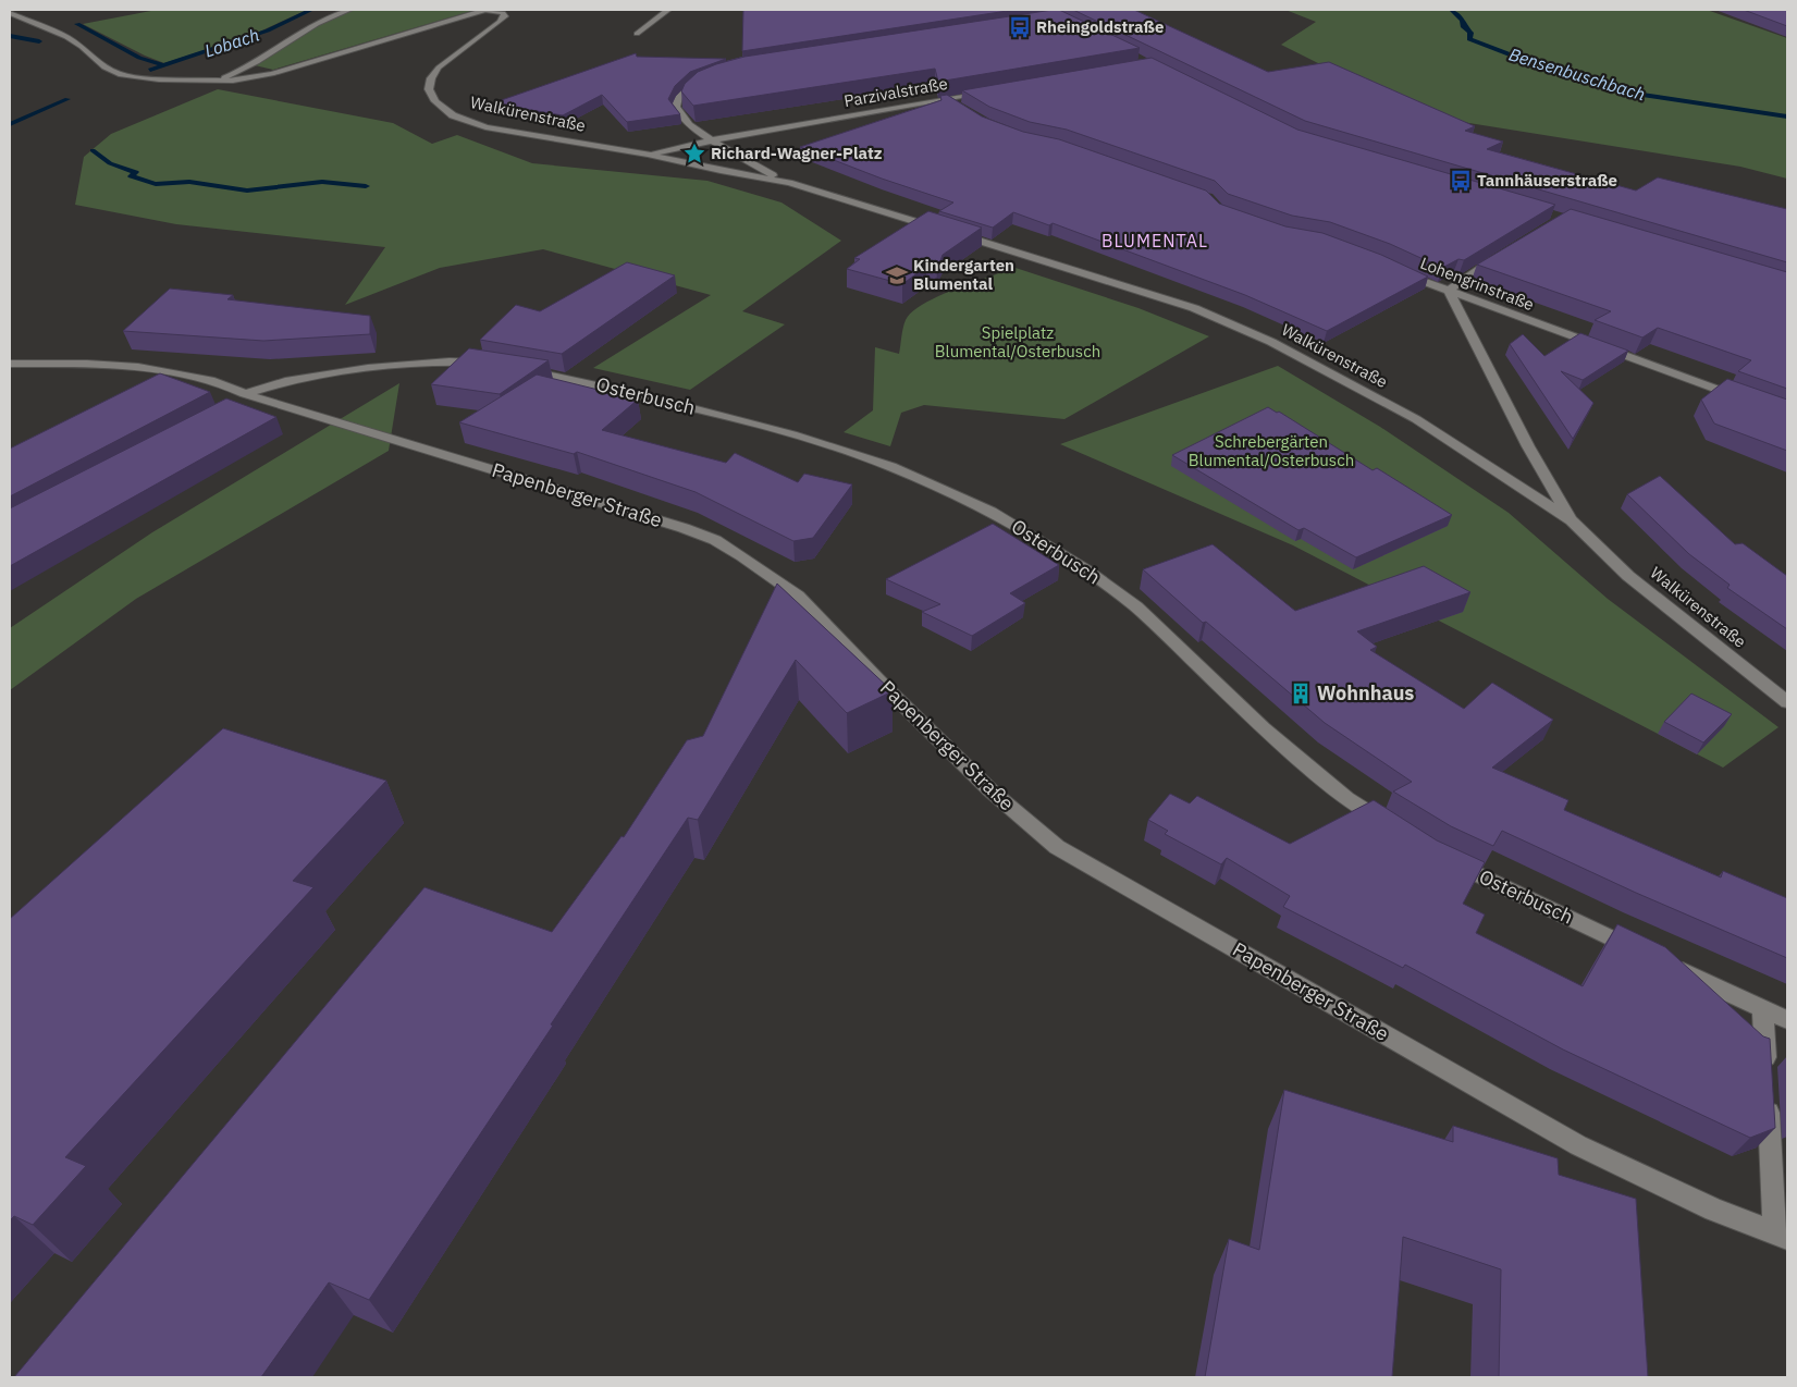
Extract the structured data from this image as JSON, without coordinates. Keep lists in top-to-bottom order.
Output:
{
  "streets": {
    "street": [
      "Parzivalstraße",
      "Walkürenstraße",
      "Lohengrinstraße",
      "Osterbusch",
      "Papenberger Straße"
    ]
  },
  "crossings": [
    ["Parzivalstraße", "Walkürenstraße"]
  ],
  "districts": ["BLUMENTAL"],
  "water": ["Lobach", "Bensenbuschbach"],
  "parks": ["Spielplatz Blumental/Osterbusch", "Schrebergärten Blumental/Osterbusch"],
  "places": {
    "bus stop": ["Rheingoldstraße", "Tannhäuserstraße"],
    "place": ["Richard-Wagner-Platz"],
    "school or university": ["Kindergarten Blumental"],
    "building": ["Wohnhaus"]
  }
}
